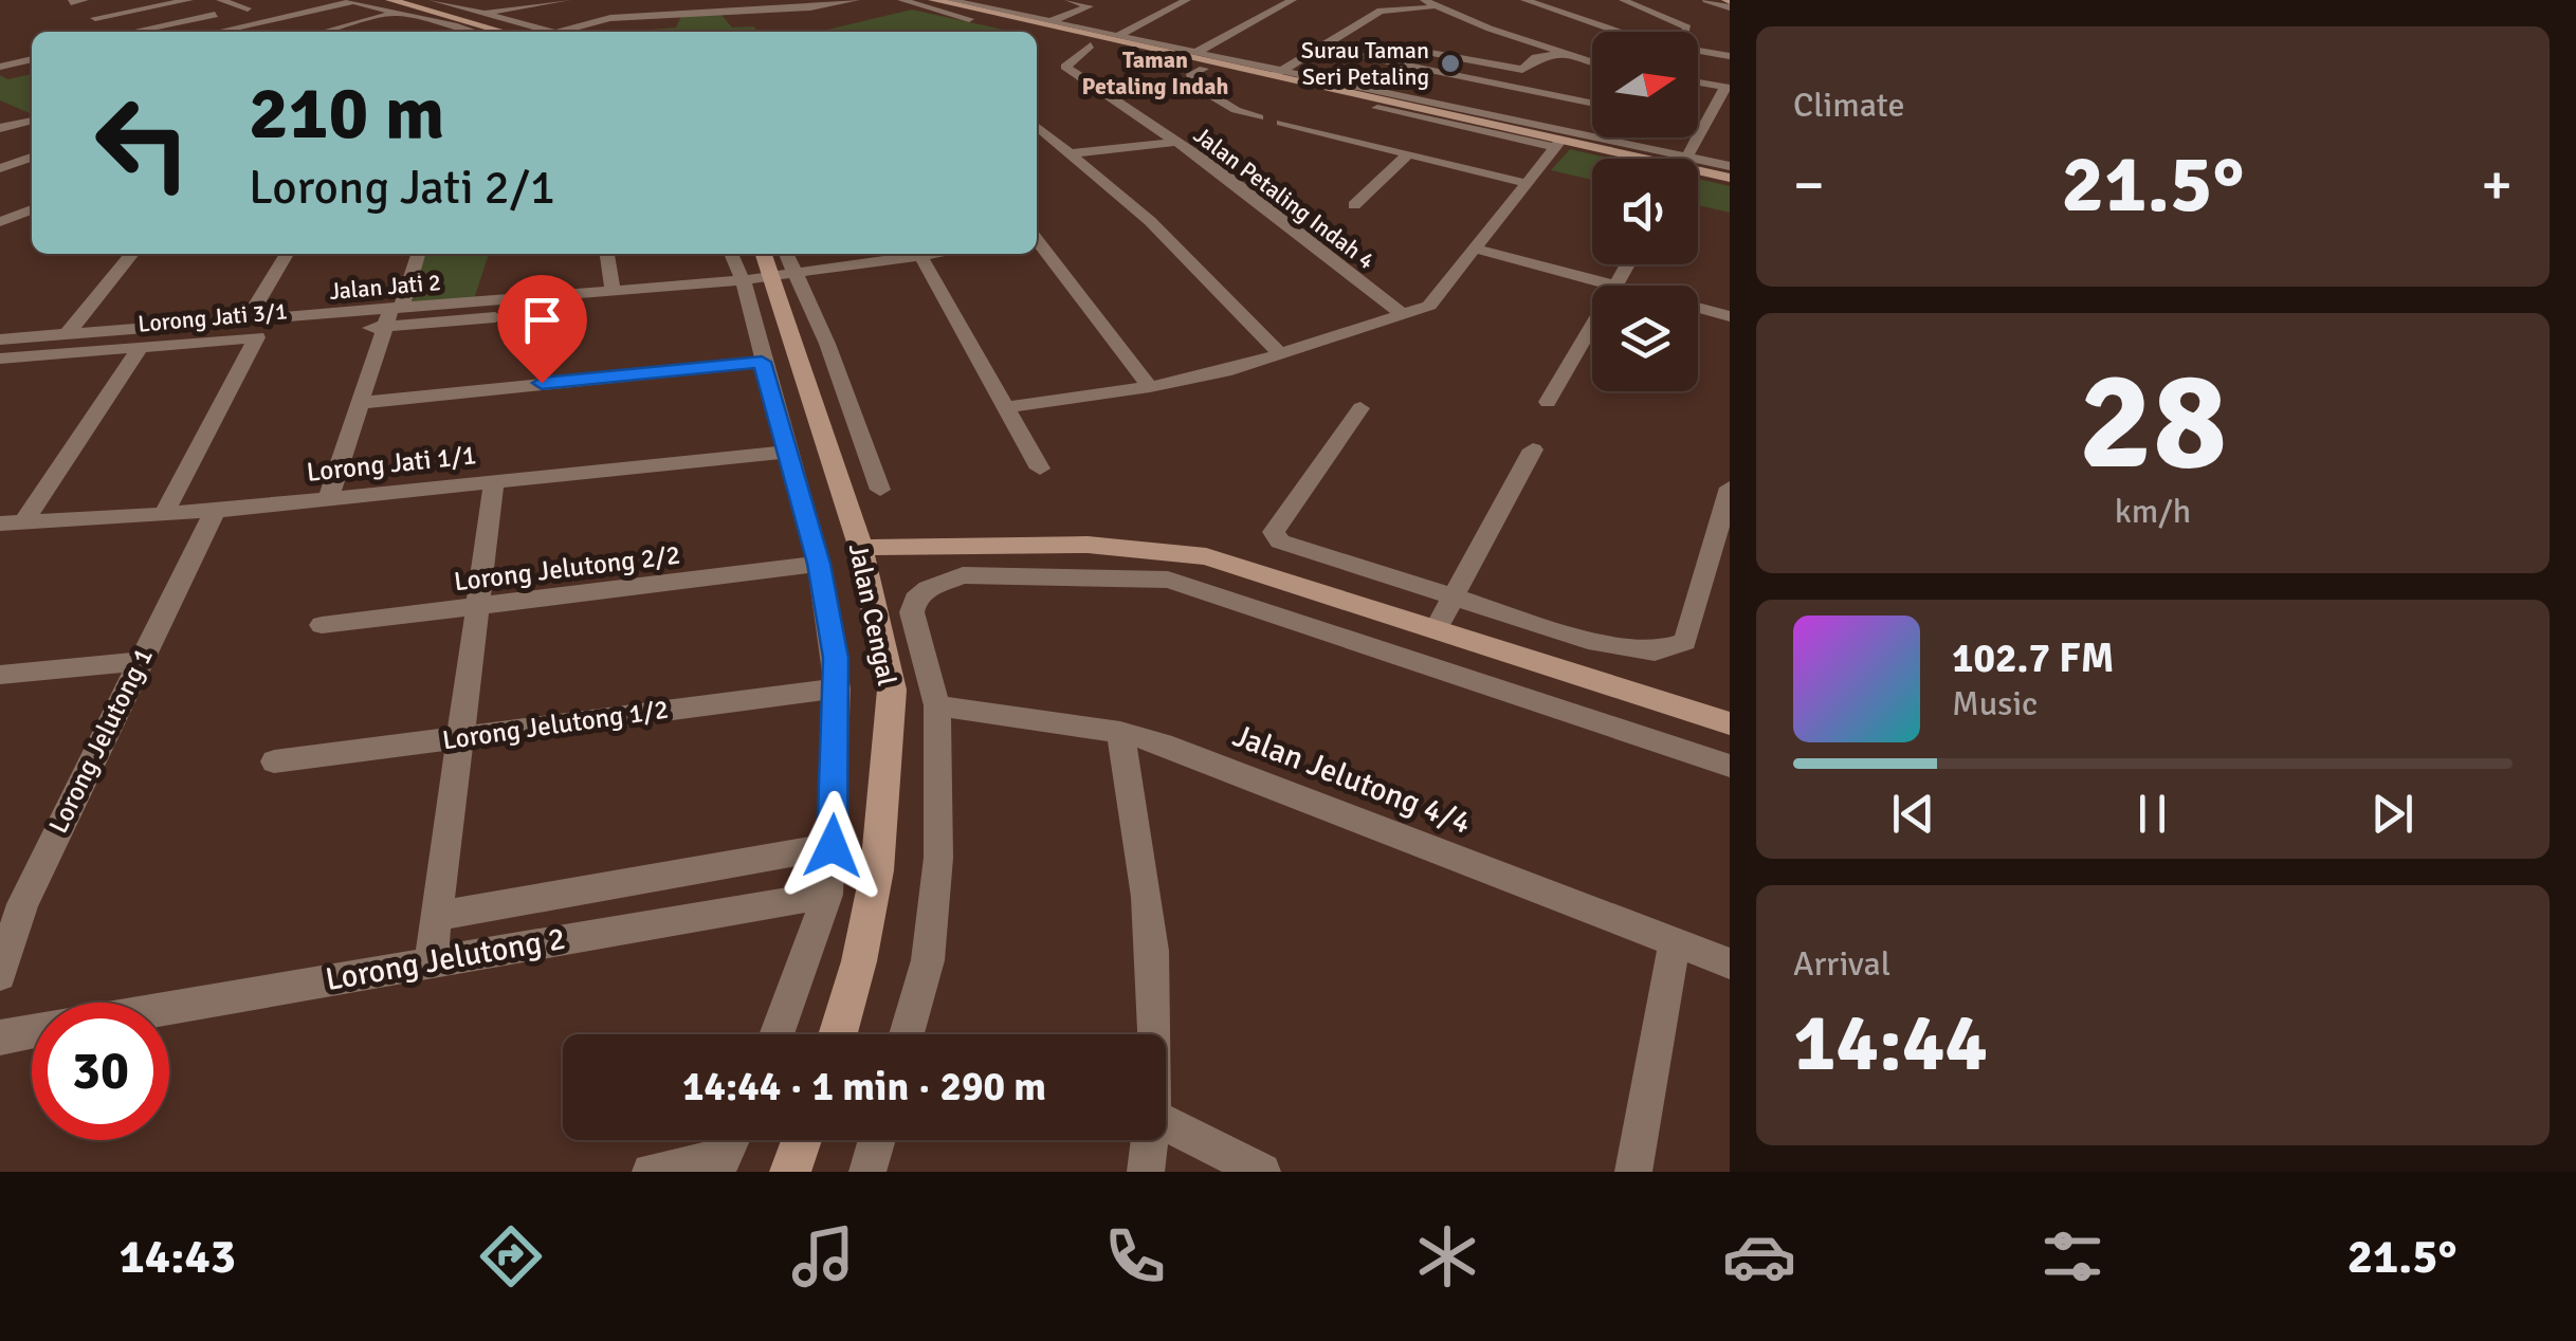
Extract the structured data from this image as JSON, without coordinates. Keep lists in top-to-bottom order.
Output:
{
  "streets": {
    "street": [
      "Jalan Petaling Indah 4",
      "Jalan Jati 2",
      "Lorong Jati 3/1",
      "Lorong Jati 1/1",
      "Lorong Jelutong 2/2",
      "Jalan Cengal",
      "Lorong Jelutong 1/2",
      "Lorong Jelutong 1",
      "Jalan Jelutong 4/4",
      "Lorong Jelutong 2"
    ]
  },
  "crossings": [
    ["Jalan Jati 2", "Lorong Jati 3/1"],
    ["Jalan Jati 2", "Jalan Cengal"],
    ["Lorong Jati 1/1", "Lorong Jelutong 1"]
  ],
  "districts": ["Taman Petaling Indah"],
  "places": ["Surau Taman Seri Petaling"],
  "north": "right",
  "page": {
    "tile": [
      "Climate",
      ["28", "km/h"],
      ["Arrival", "14:44"]
    ],
    "turn": ["210 m", "Lorong Jati 2/1"],
    "heat": ["−", "21.5°", "+"],
    "song": ["102.7 FM", "Music"],
    "limit": "30",
    "trip": "14:44 · 1 min · 290 m",
    "tabs": ["14:43", "21.5°"]
  }
}
